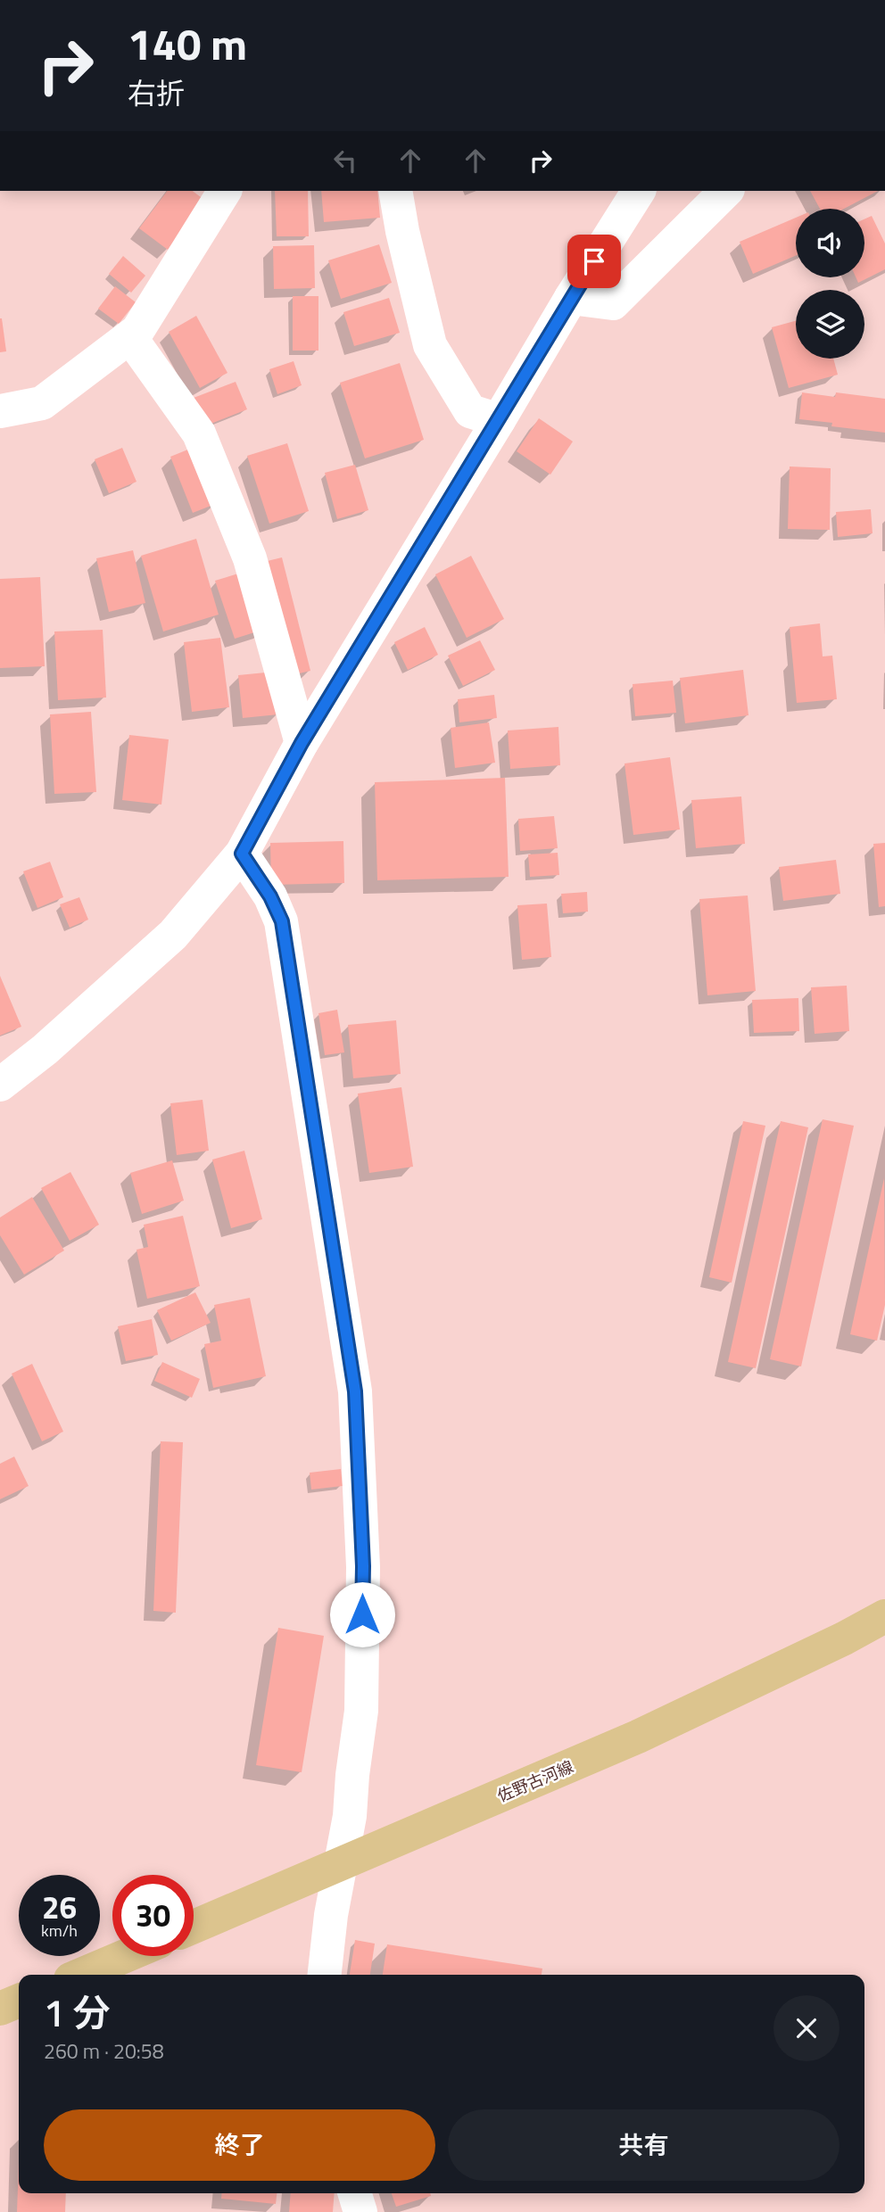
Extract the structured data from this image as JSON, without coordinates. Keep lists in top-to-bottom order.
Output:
{
  "streets": {
    "main road": ["佐野古河線"]
  },
  "page": {
    "turn": ["140 m", "右折"],
    "speed": "26 km/h",
    "limit": "30",
    "heading": ["1 分", "260 m · 20:58"],
    "buttons": ["終了", "共有"]
  }
}
